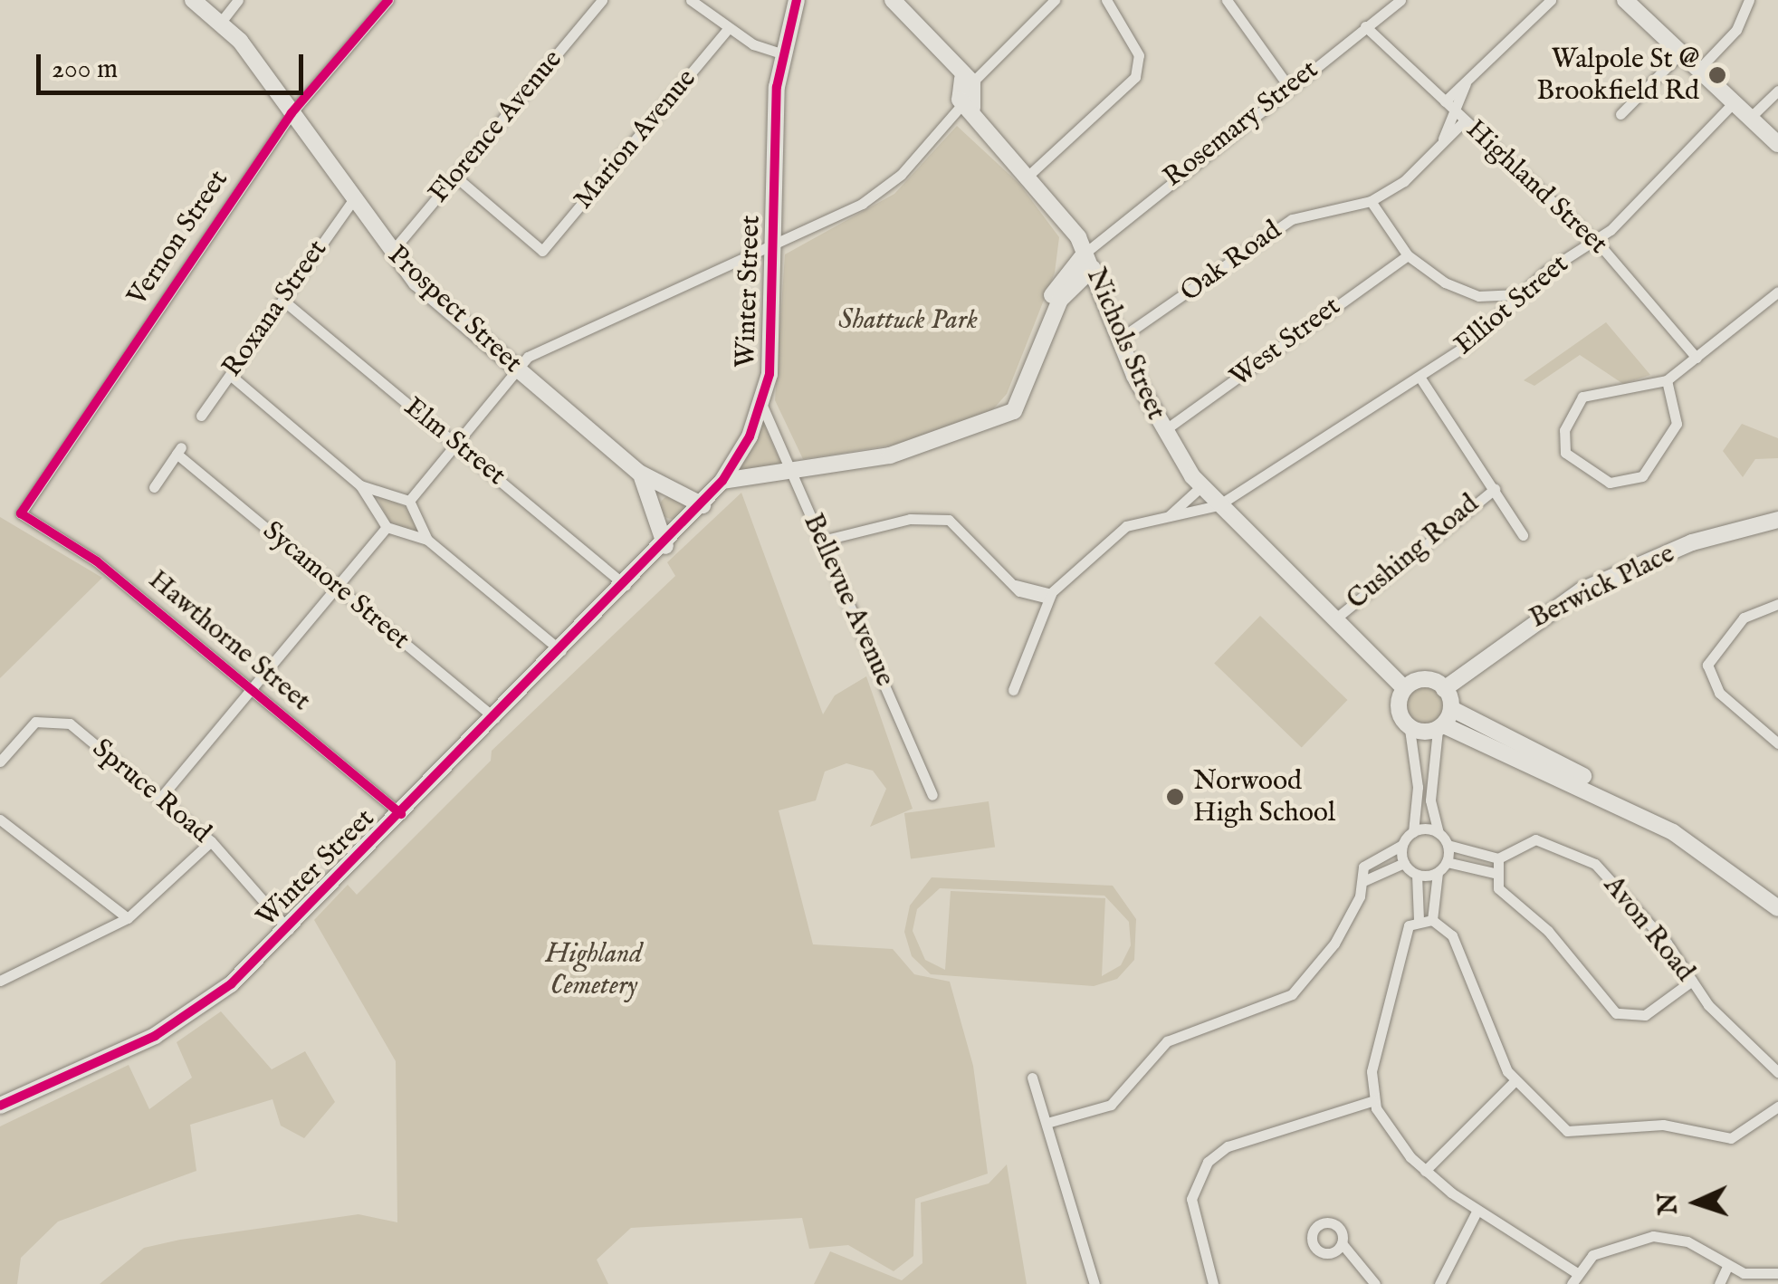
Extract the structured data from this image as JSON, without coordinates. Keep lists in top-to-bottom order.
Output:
{
  "streets": {
    "street": [
      "Rosemary Street",
      "Florence Avenue",
      "Marion Avenue",
      "Highland Street",
      "Vernon Street",
      "Oak Road",
      "Winter Street",
      "Elliot Street",
      "Roxana Street",
      "Prospect Street",
      "West Street",
      "Nichols Street",
      "Elm Street",
      "Cushing Road",
      "Sycamore Street",
      "Berwick Place",
      "Bellevue Avenue",
      "Hawthorne Street",
      "Spruce Road",
      "Avon Road"
    ]
  },
  "crossings": [
    ["Rosemary Street", "Highland Street"],
    ["Rosemary Street", "Nichols Street"],
    ["Florence Avenue", "Marion Avenue"],
    ["Florence Avenue", "Prospect Street"],
    ["Highland Street", "Oak Road"],
    ["Highland Street", "Elliot Street"],
    ["Vernon Street", "Prospect Street"],
    ["Vernon Street", "Hawthorne Street"],
    ["Oak Road", "Nichols Street"],
    ["Winter Street", "Prospect Street"],
    ["Winter Street", "Elm Street"],
    ["Winter Street", "Sycamore Street"],
    ["Winter Street", "Bellevue Avenue"],
    ["Winter Street", "Hawthorne Street"],
    ["Winter Street", "Spruce Road"],
    ["Elliot Street", "Nichols Street"],
    ["Roxana Street", "Prospect Street"],
    ["Roxana Street", "Elm Street"],
    ["West Street", "Nichols Street"],
    ["Nichols Street", "Cushing Road"],
    ["Nichols Street", "Berwick Place"]
  ],
  "parks": ["Shattuck Park", "Highland Cemetery"],
  "places": ["Walpole St @ Brookfield Rd", "Norwood High School"],
  "scale_bar": "200 m",
  "north": "left"
}
